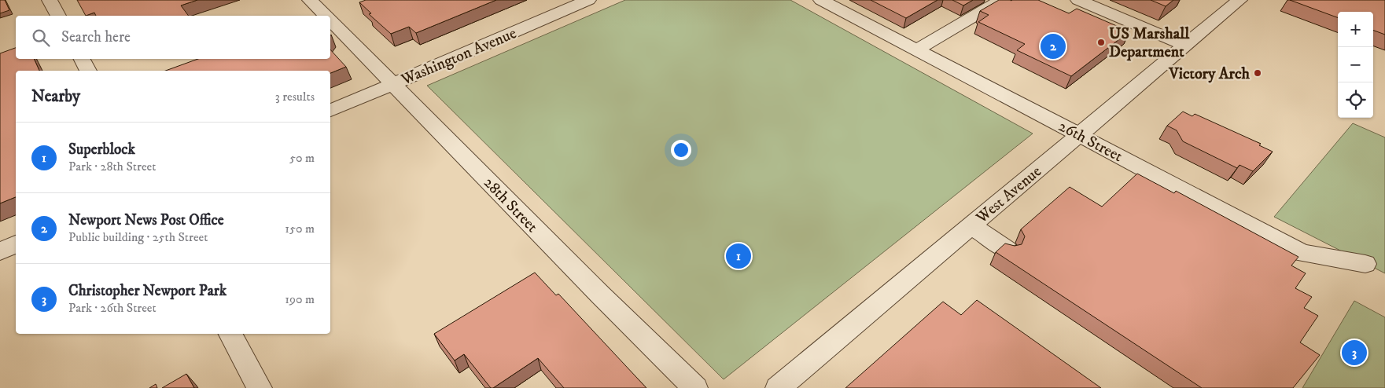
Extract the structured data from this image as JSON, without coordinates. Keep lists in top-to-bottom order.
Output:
{
  "streets": {
    "street": [
      "Washington Avenue",
      "26th Street",
      "West Avenue",
      "28th Street"
    ]
  },
  "crossings": [
    ["Washington Avenue", "28th Street"],
    ["26th Street", "West Avenue"]
  ],
  "places": ["US Marshall Department", "Victory Arch"],
  "page": {
    "map_buttons": ["+", "−"],
    "search": "Search here",
    "pins": ["2", "1", "3"],
    "heading": ["Nearby", "3 results"],
    "list": [
      {
        "mark": "1",
        "name": "Superblock",
        "note": "Park · 28th Street",
        "value": "50 m"
      },
      {
        "mark": "2",
        "name": "Newport News Post Office",
        "note": "Public building · 25th Street",
        "value": "150 m"
      },
      {
        "mark": "3",
        "name": "Christopher Newport Park",
        "note": "Park · 26th Street",
        "value": "190 m"
      }
    ]
  }
}
